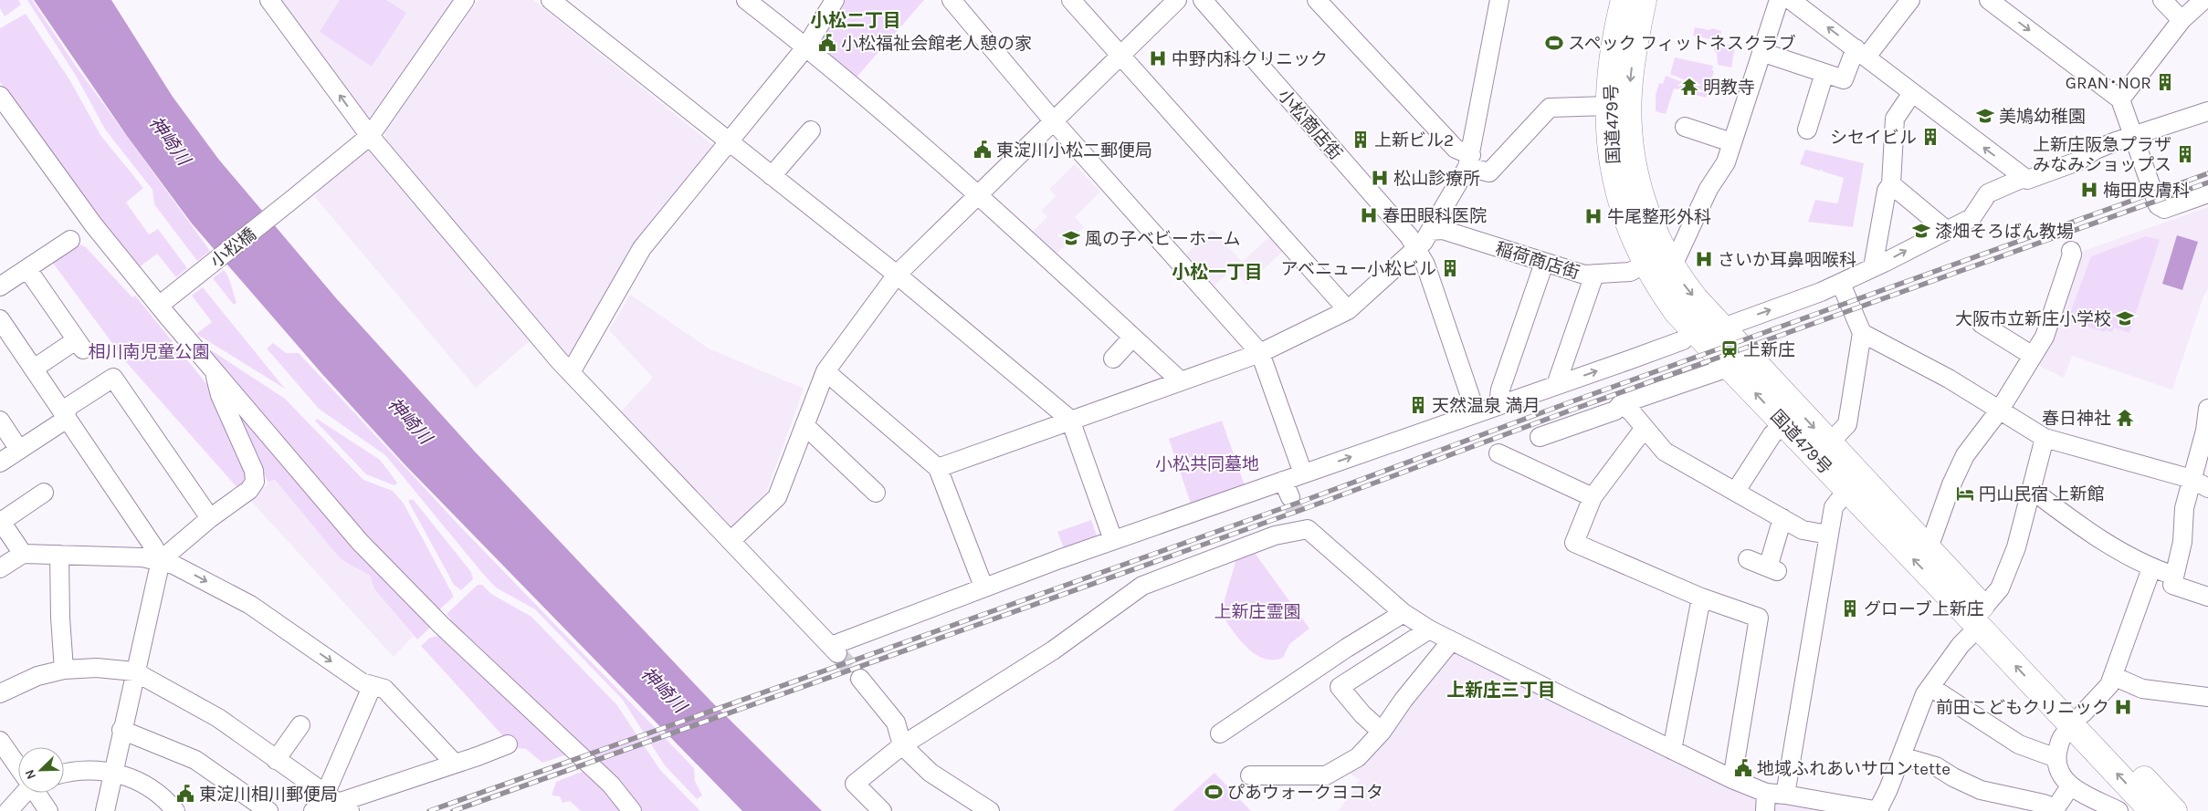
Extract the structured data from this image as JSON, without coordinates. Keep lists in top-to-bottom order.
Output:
{
  "streets": {
    "highway": ["国道479号"],
    "street": ["小松商店街", "小松橋", "稲荷商店街"]
  },
  "crossings": [
    ["国道479号", "稲荷商店街"]
  ],
  "districts": ["小松二丁目", "小松一丁目", "上新庄三丁目"],
  "water": ["神崎川"],
  "parks": ["相川南児童公園", "小松共同墓地", "上新庄霊園"],
  "places": {
    "public building": [
      "小松福祉会館老人憩の家",
      "東淀川小松二郵便局",
      "地域ふれあいサロンtette",
      "東淀川相川郵便局"
    ],
    "sports": ["スペック フィットネスクラブ", "ぴあウォークヨコタ"],
    "hospital": [
      "中野内科クリニック",
      "松山診療所",
      "梅田皮膚科",
      "春田眼科医院",
      "牛尾整形外科",
      "さいか耳鼻咽喉科",
      "前田こどもクリニック"
    ],
    "building": [
      "GRAN･NOR",
      "シセイビル",
      "上新ビル2",
      "上新庄阪急プラザ みなみショップス",
      "アベニュー小松ビル",
      "天然温泉 満月",
      "グローブ上新庄"
    ],
    "temple": ["明教寺", "春日神社"],
    "school or university": [
      "美鳩幼稚園",
      "漆畑そろばん教場",
      "風の子ベビーホーム",
      "大阪市立新庄小学校"
    ],
    "station": ["上新庄"],
    "hotel": ["円山民宿 上新館"]
  },
  "north": "bottom left"
}
